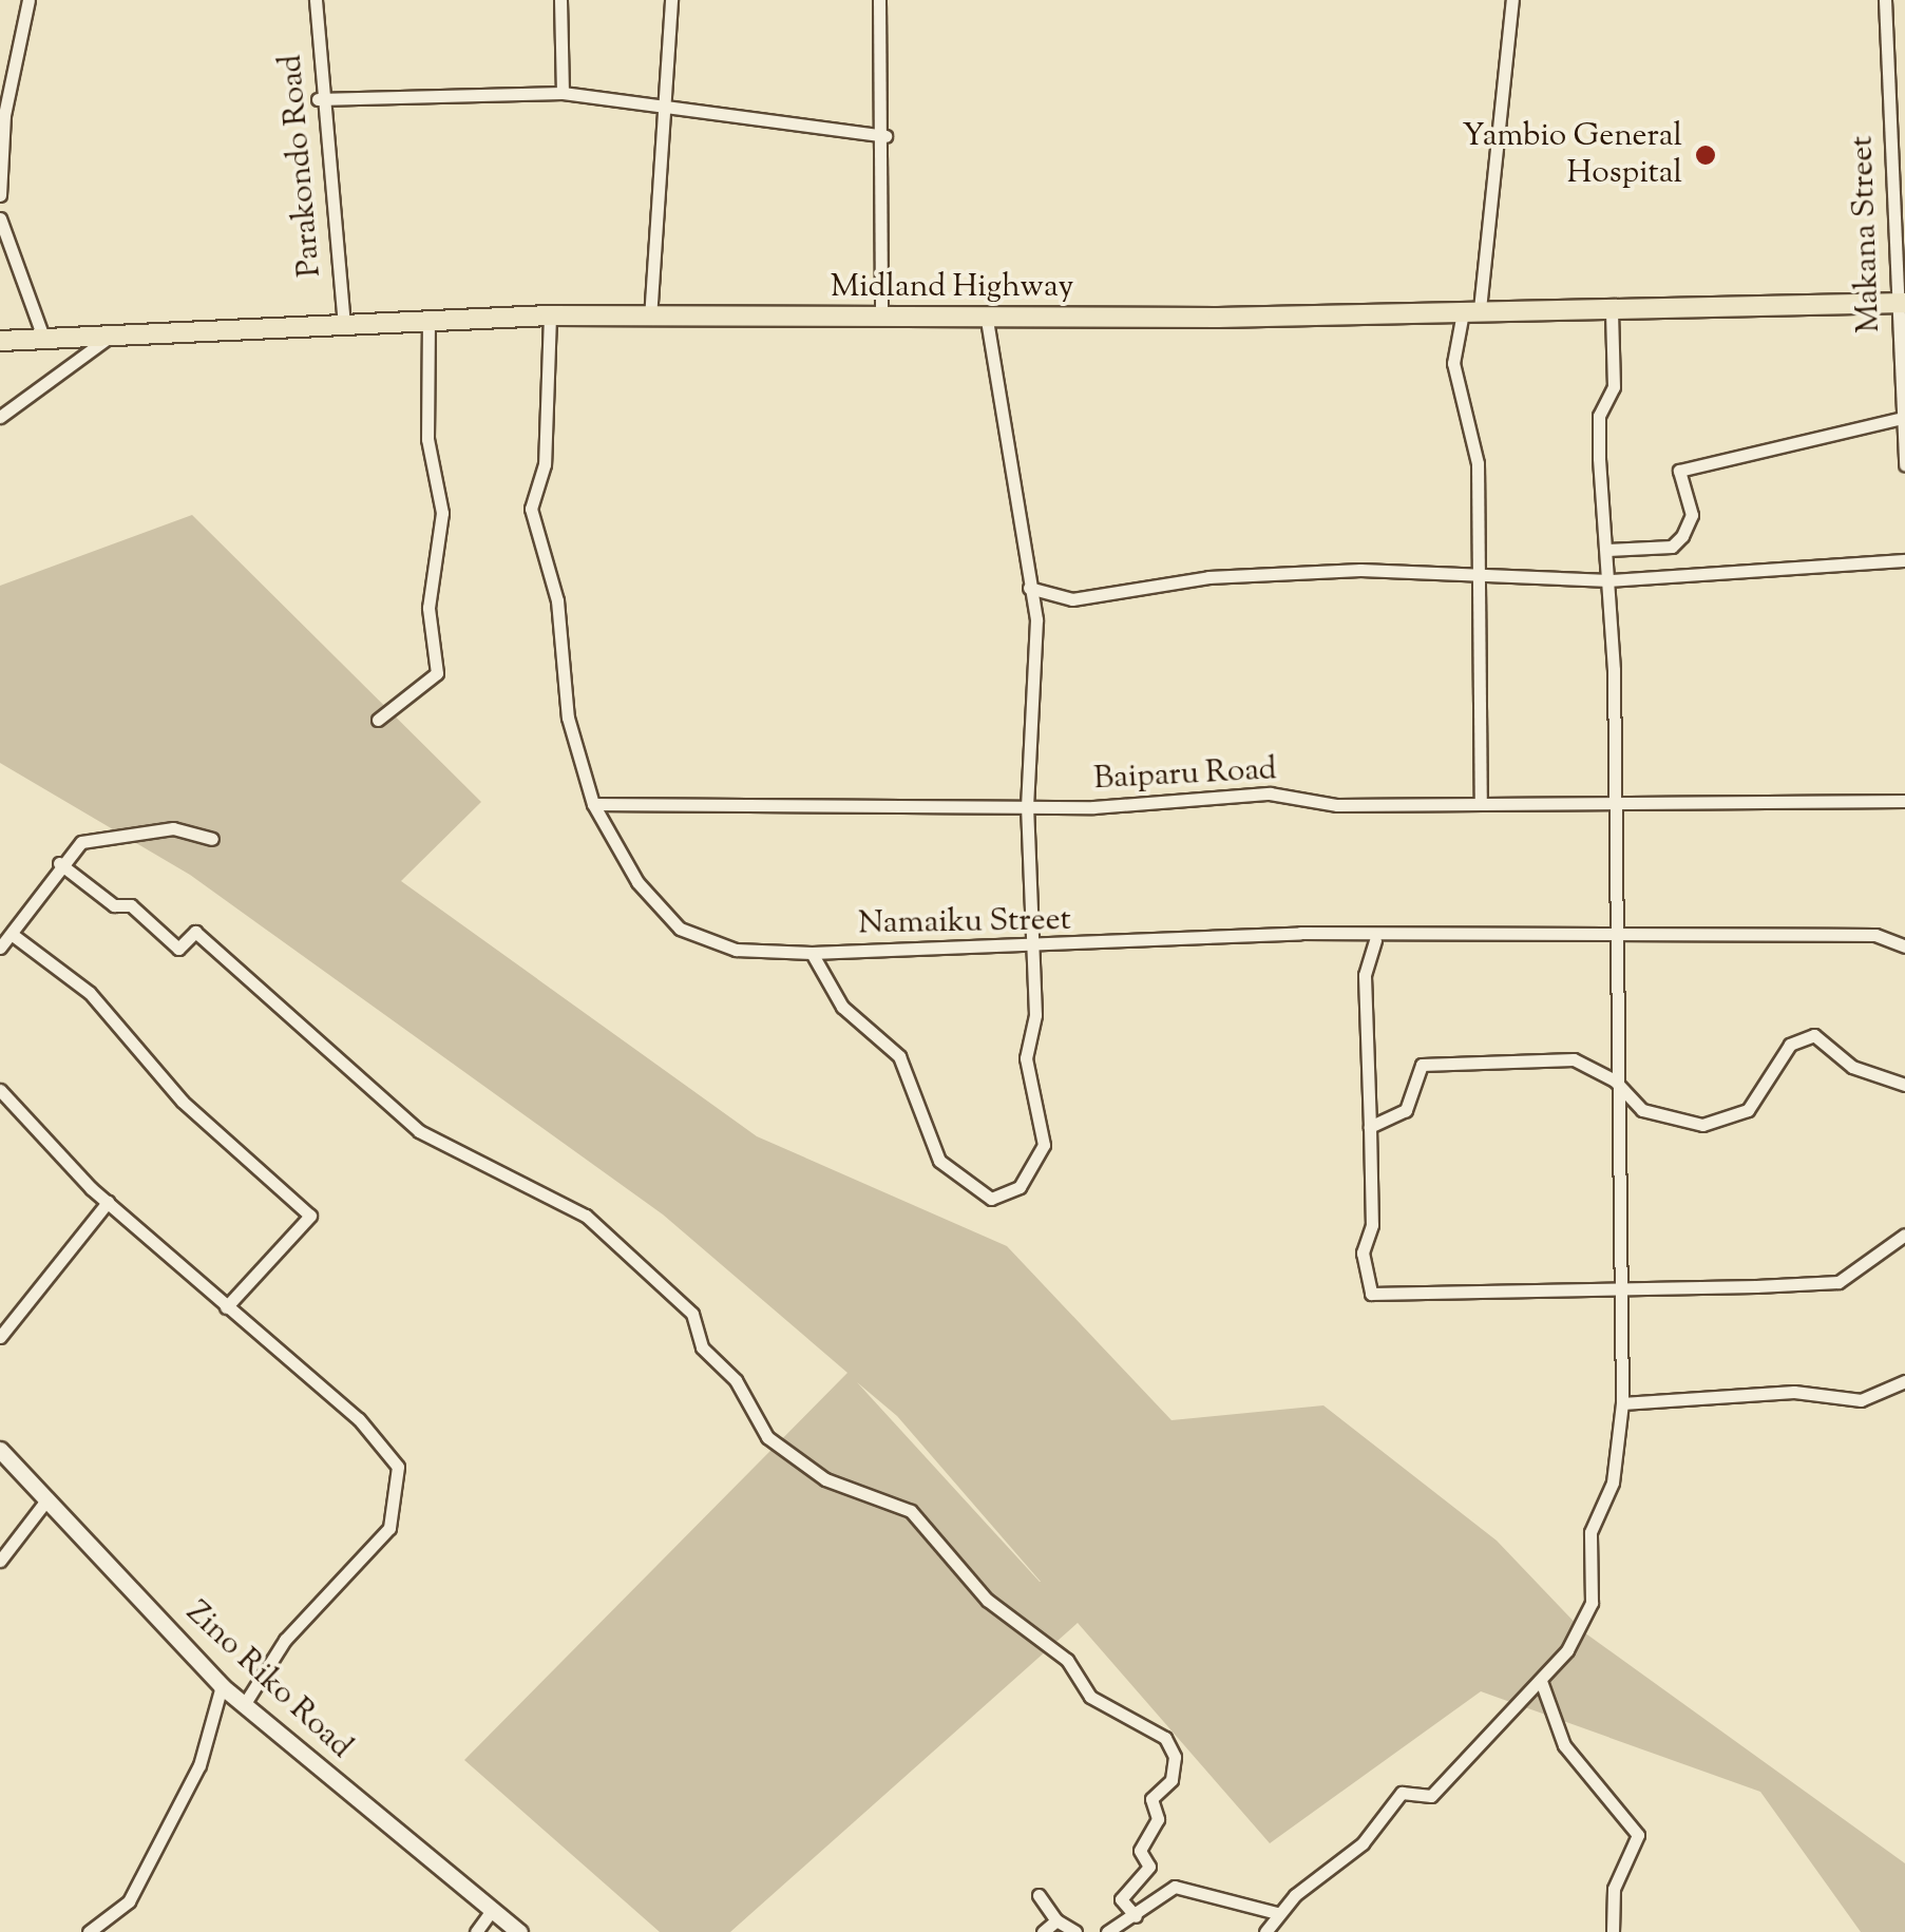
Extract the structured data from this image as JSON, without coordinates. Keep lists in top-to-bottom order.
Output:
{
  "streets": {
    "main road": ["Midland Highway"],
    "street": [
      "Parakondo Road",
      "Makana Street",
      "Baiparu Road",
      "Namaiku Street",
      "Zino Riko Road"
    ]
  },
  "crossings": [
    ["Parakondo Road", "Midland Highway"],
    ["Makana Street", "Midland Highway"],
    ["Midland Highway", "Namaiku Street"],
    ["Baiparu Road", "Namaiku Street"]
  ],
  "places": ["Yambio General Hospital"]
}
